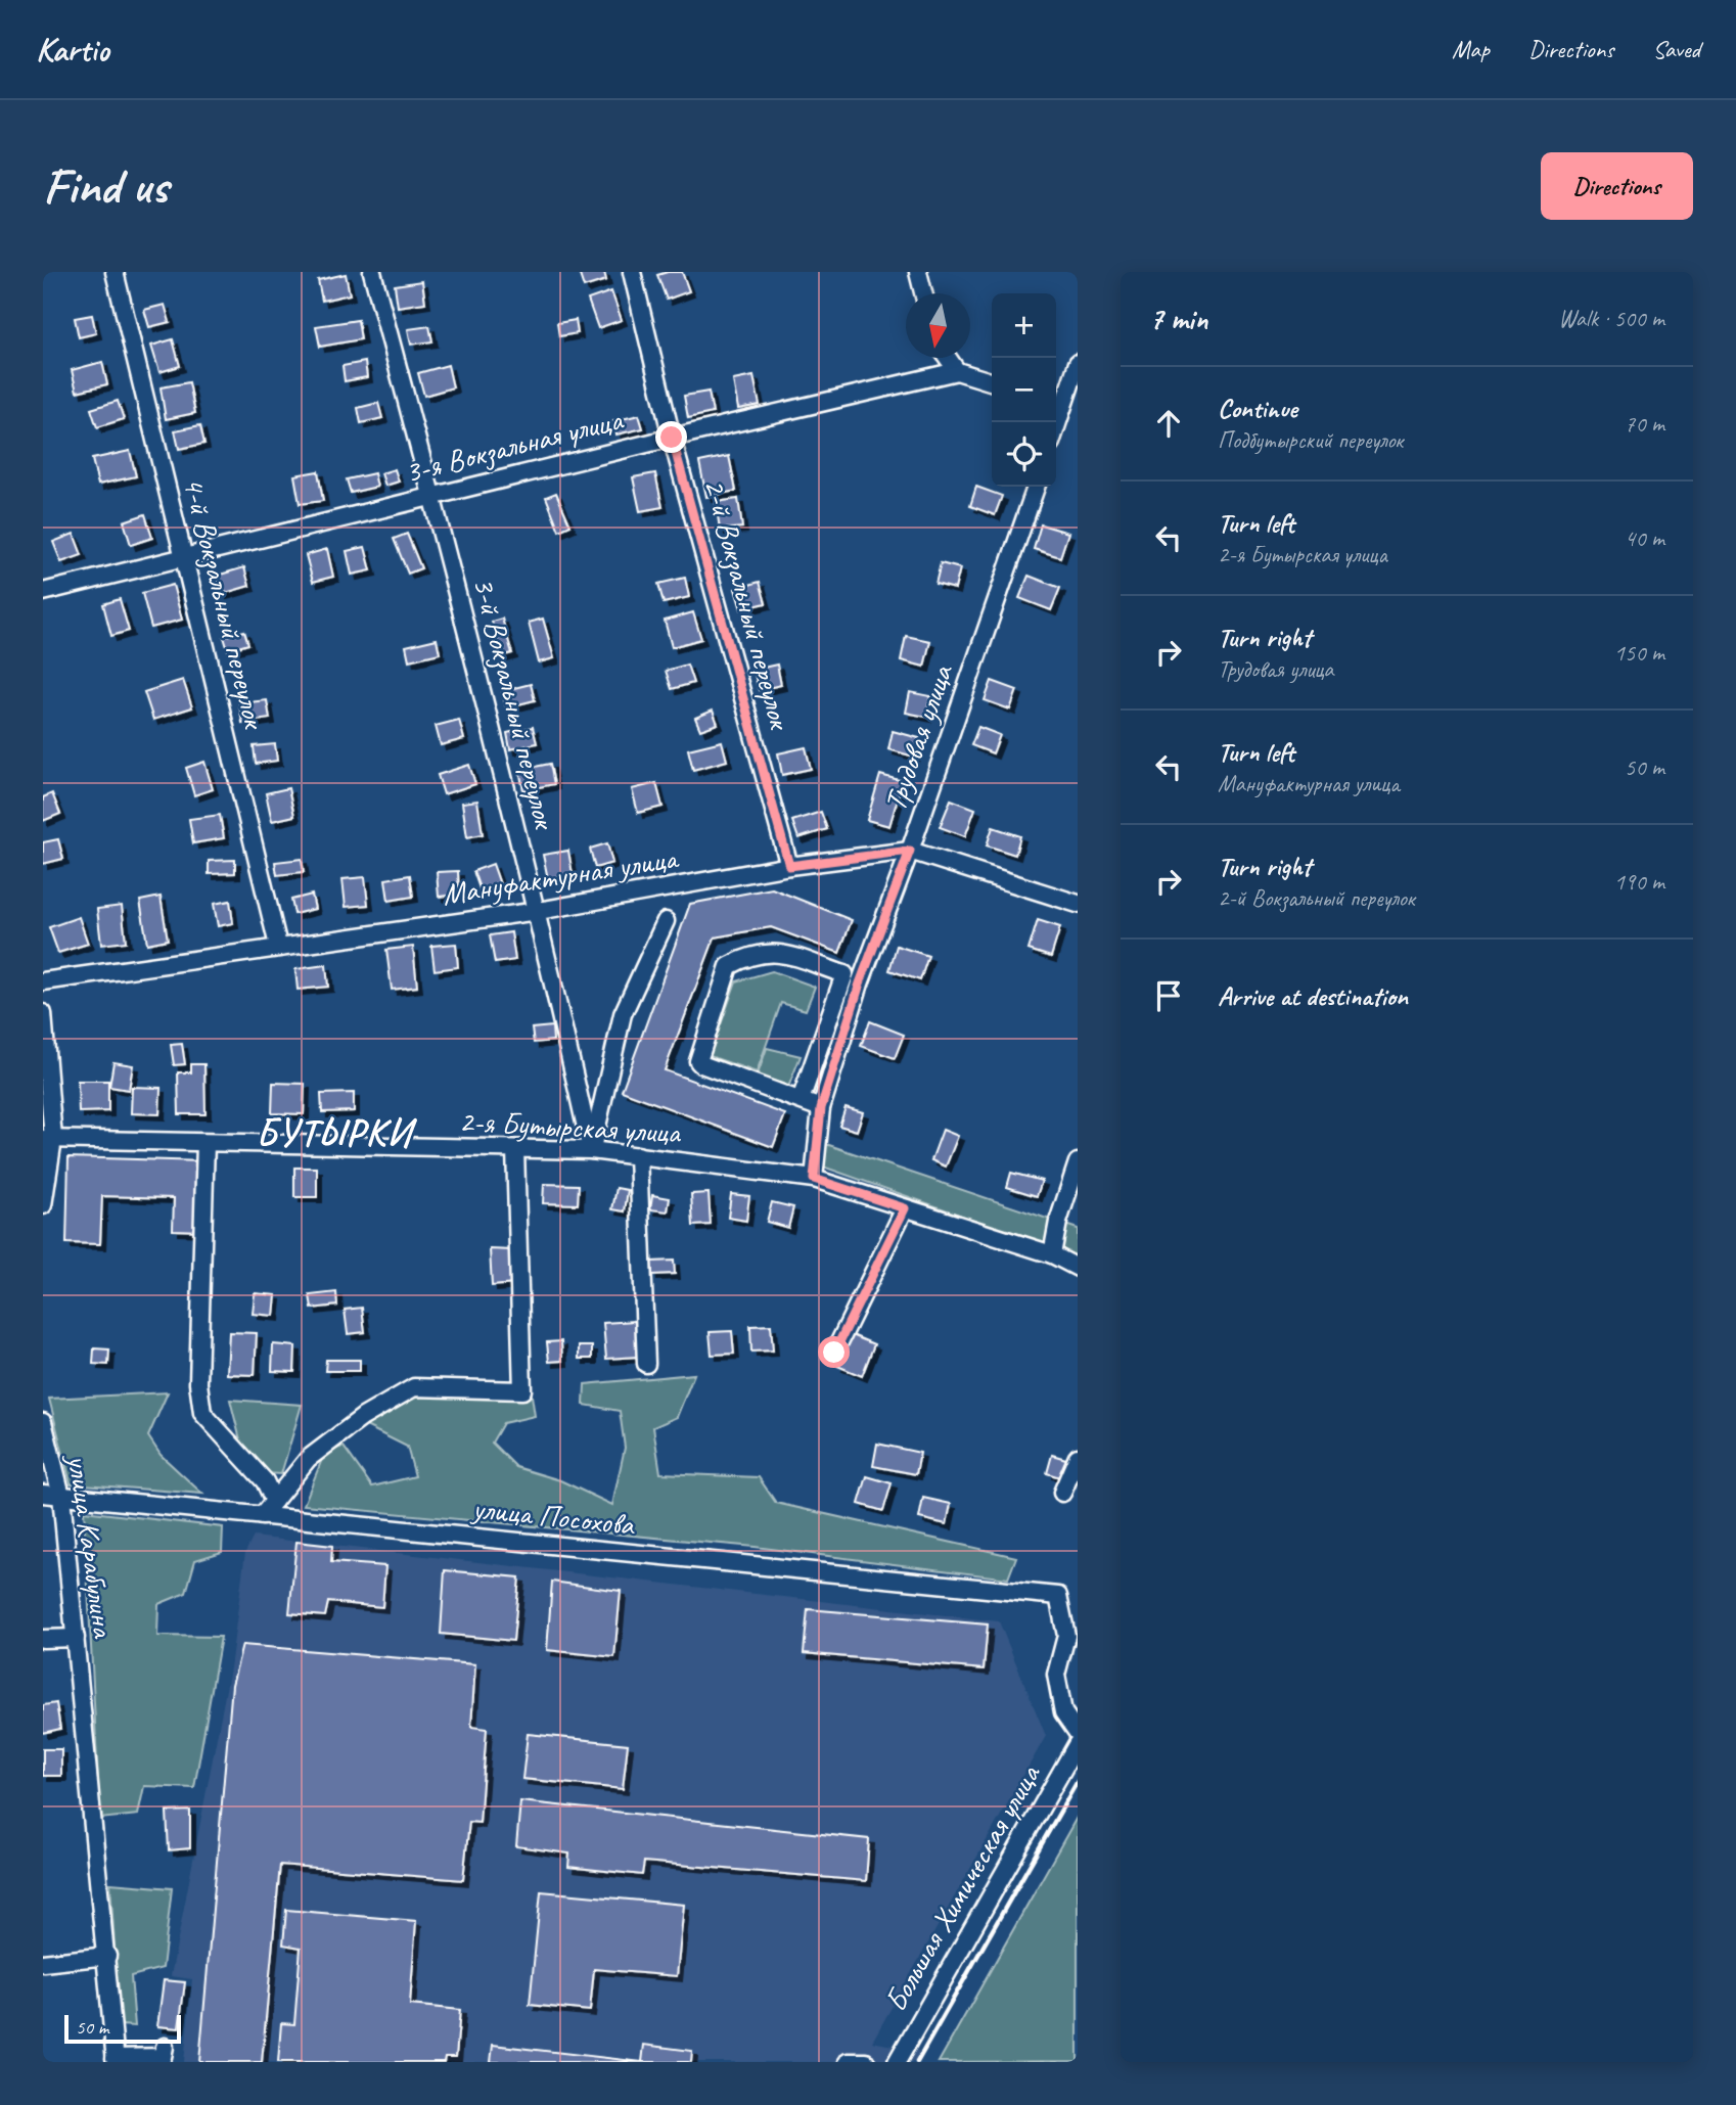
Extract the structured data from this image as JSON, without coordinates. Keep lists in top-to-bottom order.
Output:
{
  "streets": {
    "street": [
      "3-я Вокзальная улица",
      "4-й Вокзальный переулок",
      "2-й Вокзальный переулок",
      "3-й Вокзальный переулок",
      "Трудовая улица",
      "Мануфактурная улица",
      "2-я Бутырская улица",
      "улица Посохова",
      "улица Карабулина",
      "Большая Химическая улица"
    ]
  },
  "crossings": [
    ["3-я Вокзальная улица", "4-й Вокзальный переулок"],
    ["3-я Вокзальная улица", "2-й Вокзальный переулок"],
    ["3-я Вокзальная улица", "3-й Вокзальный переулок"],
    ["4-й Вокзальный переулок", "Мануфактурная улица"],
    ["2-й Вокзальный переулок", "Мануфактурная улица"],
    ["3-й Вокзальный переулок", "Мануфактурная улица"],
    ["3-й Вокзальный переулок", "2-я Бутырская улица"],
    ["Трудовая улица", "Мануфактурная улица"],
    ["Трудовая улица", "2-я Бутырская улица"],
    ["улица Посохова", "улица Карабулина"]
  ],
  "districts": ["БУТЫРКИ"],
  "scale_bar": "50 m",
  "north": "bottom",
  "page": {
    "header": "Kartio",
    "nav": ["Map", "Directions", "Saved"],
    "buttons": "Directions",
    "title": "Find us",
    "heading": ["7 min", "Walk · 500 m"],
    "map_buttons": ["+", "−"],
    "list": [
      ["Continue", "Подбутырский переулок", "70 m"],
      ["Turn left", "2-я Бутырская улица", "40 m"],
      ["Turn right", "Трудовая улица", "150 m"],
      ["Turn left", "Мануфактурная улица", "50 m"],
      ["Turn right", "2-й Вокзальный переулок", "190 m"],
      "Arrive at destination"
    ],
    "scale": "50 m"
  }
}
